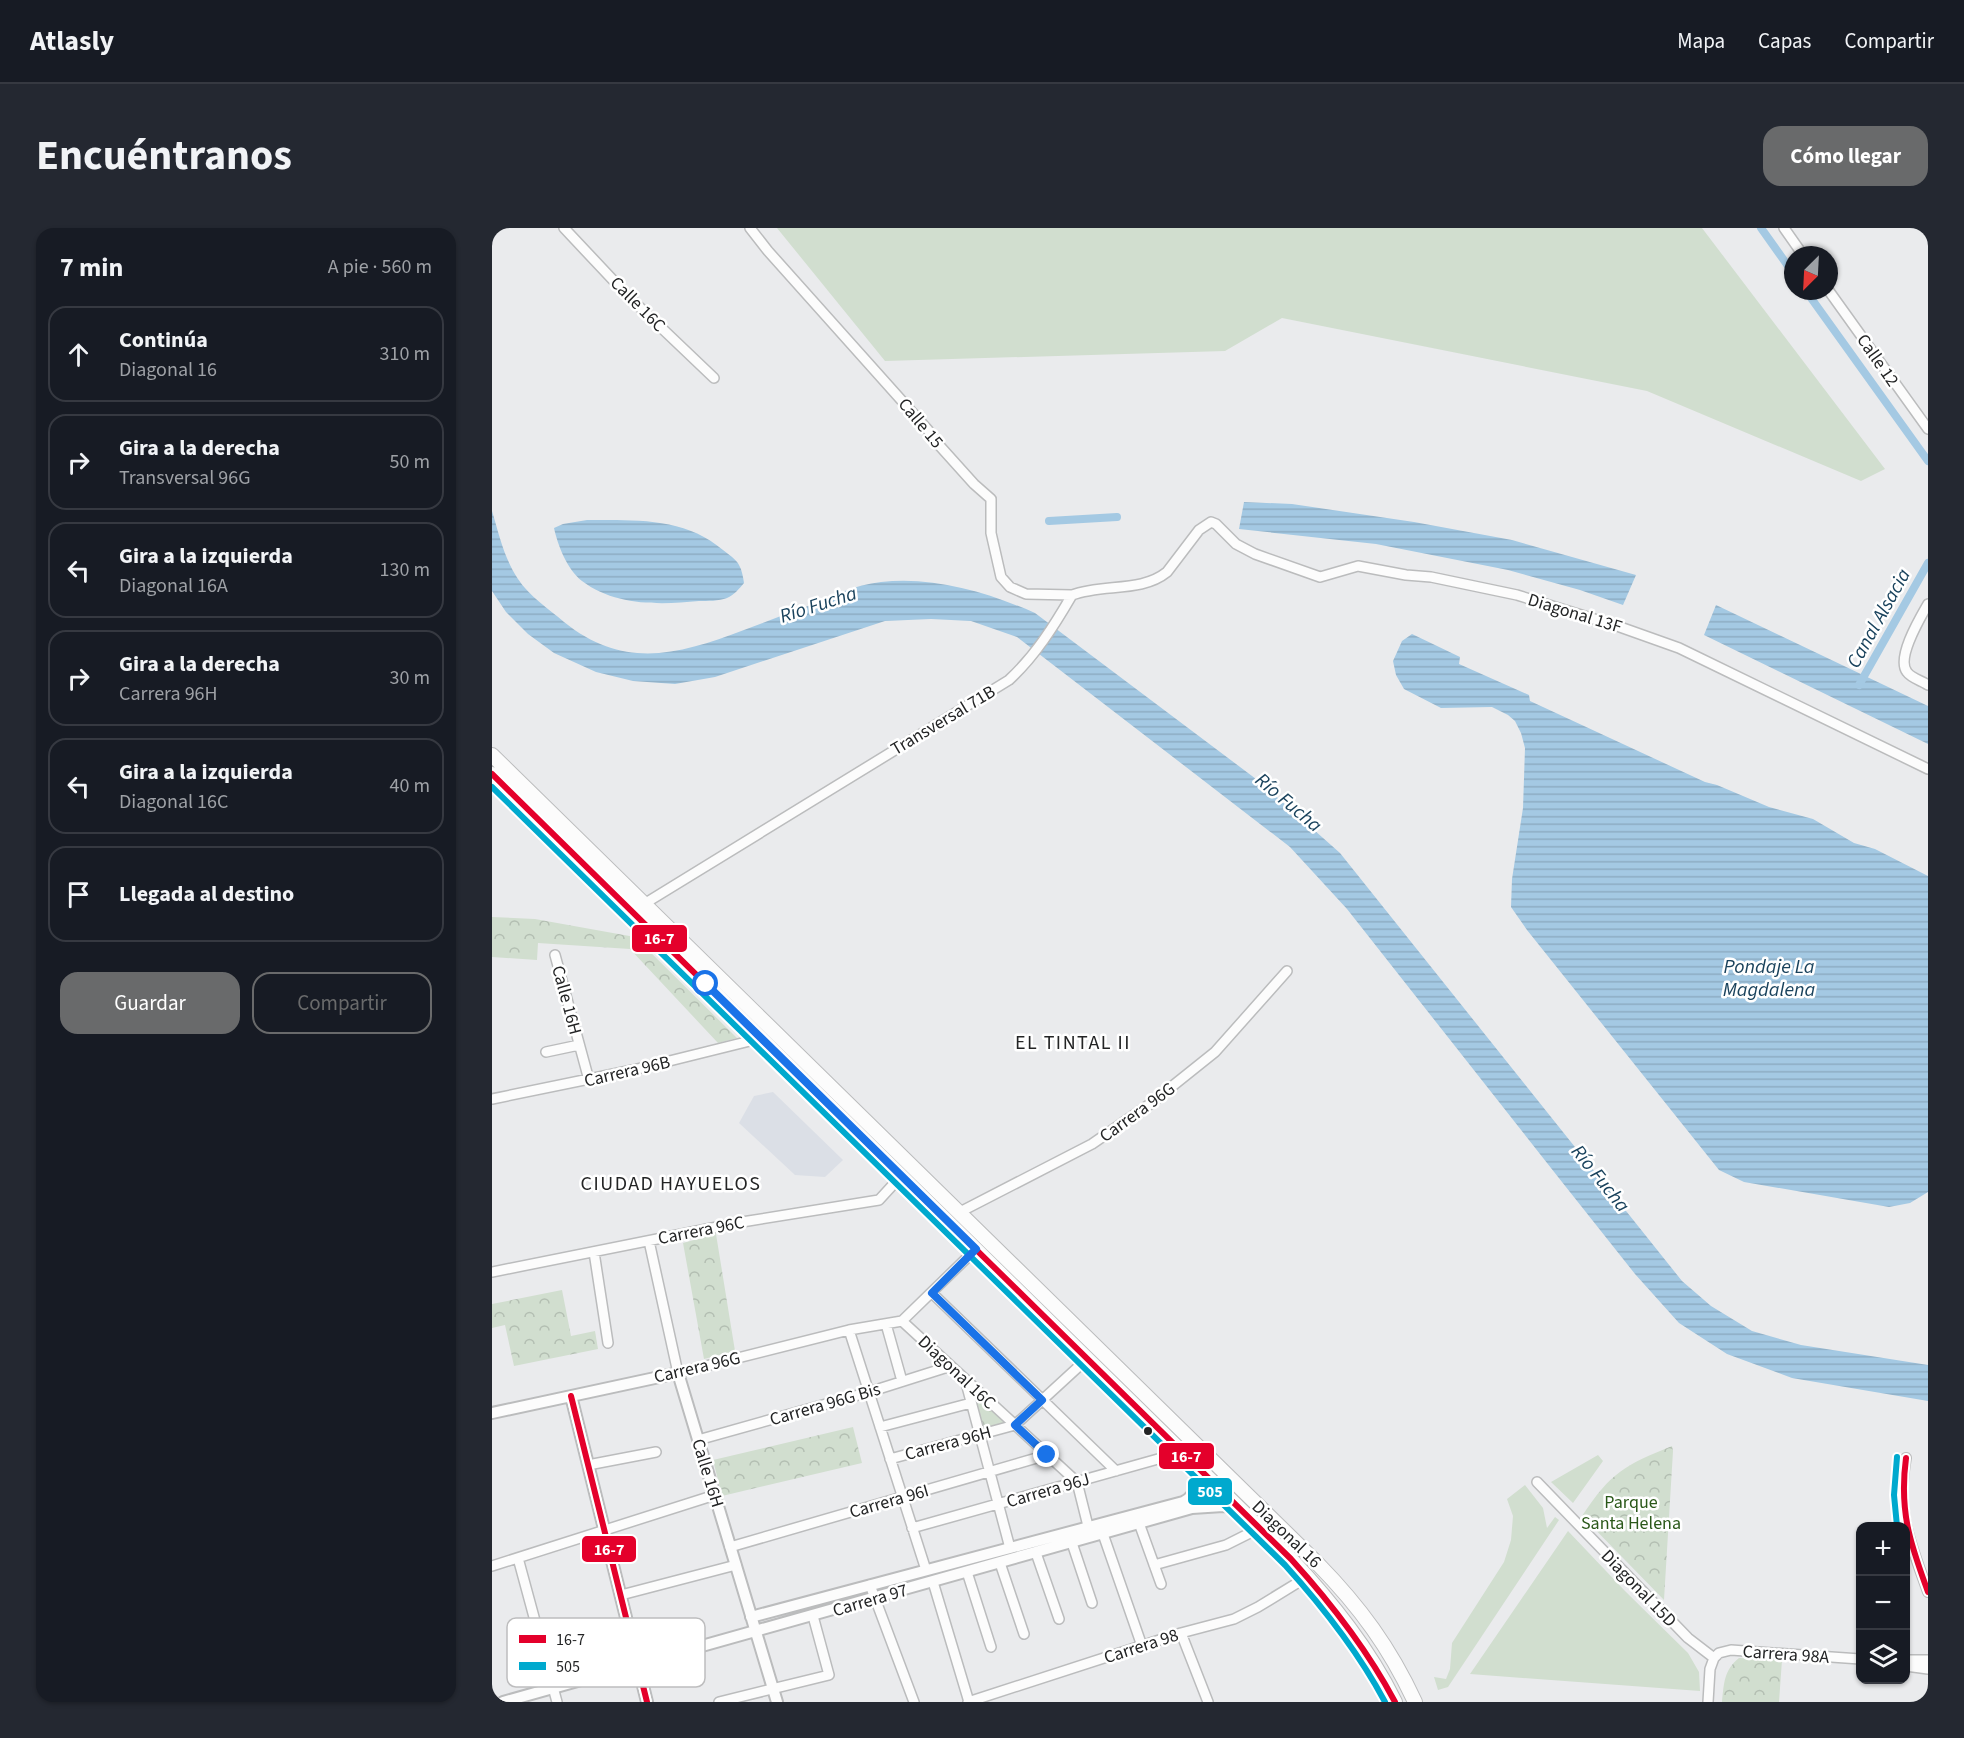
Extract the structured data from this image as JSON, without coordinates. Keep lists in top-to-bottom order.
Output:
{
  "streets": {
    "main road": ["Diagonal 16"],
    "street": [
      "Calle 16C",
      "Calle 12",
      "Calle 15",
      "Diagonal 13F",
      "Transversal 71B",
      "Calle 16H",
      "Carrera 96B",
      "Carrera 96G",
      "Carrera 96C",
      "Diagonal 16C",
      "Carrera 96G Bis",
      "Carrera 96H",
      "Carrera 96J",
      "Carrera 96I",
      "Diagonal 15D",
      "Carrera 97",
      "Carrera 98",
      "Carrera 98A"
    ]
  },
  "crossings": [
    ["Calle 15", "Diagonal 13F"],
    ["Calle 15", "Transversal 71B"],
    ["Diagonal 13F", "Transversal 71B"],
    ["Transversal 71B", "Diagonal 16"],
    ["Calle 16H", "Carrera 96B"],
    ["Calle 16H", "Carrera 96G"],
    ["Calle 16H", "Carrera 96C"],
    ["Calle 16H", "Carrera 96G Bis"],
    ["Calle 16H", "Carrera 96I"],
    ["Calle 16H", "Carrera 97"],
    ["Carrera 96B", "Diagonal 16"],
    ["Carrera 96G", "Diagonal 16C"],
    ["Carrera 96G", "Diagonal 16"],
    ["Carrera 96C", "Diagonal 16"],
    ["Diagonal 16C", "Carrera 96G Bis"],
    ["Diagonal 16C", "Carrera 96H"],
    ["Diagonal 16C", "Carrera 96J"],
    ["Diagonal 16C", "Carrera 96I"],
    ["Carrera 96H", "Diagonal 16"],
    ["Carrera 96J", "Diagonal 16"],
    ["Diagonal 16", "Carrera 97"],
    ["Diagonal 16", "Carrera 98"],
    ["Diagonal 15D", "Carrera 98A"]
  ],
  "districts": ["EL TINTAL II", "CIUDAD HAYUELOS"],
  "water": ["Río Fucha", "Canal Alsacia", "Pondaje La Magdalena"],
  "parks": ["Parque Santa Helena"],
  "lines": ["transit line 16-7", "transit line 505"],
  "legend": ["16-7", "505"],
  "north": "bottom left",
  "page": {
    "header": "Atlasly",
    "nav": ["Mapa", "Capas", "Compartir"],
    "title": "Encuéntranos",
    "buttons": [
      "Cómo llegar",
      ["Guardar", "Compartir"]
    ],
    "heading": ["7 min", "A pie · 560 m"],
    "list": [
      ["Continúa", "Diagonal 16", "310 m"],
      ["Gira a la derecha", "Transversal 96G", "50 m"],
      ["Gira a la izquierda", "Diagonal 16A", "130 m"],
      ["Gira a la derecha", "Carrera 96H", "30 m"],
      ["Gira a la izquierda", "Diagonal 16C", "40 m"],
      "Llegada al destino"
    ],
    "map_buttons": ["+", "−"]
  }
}
